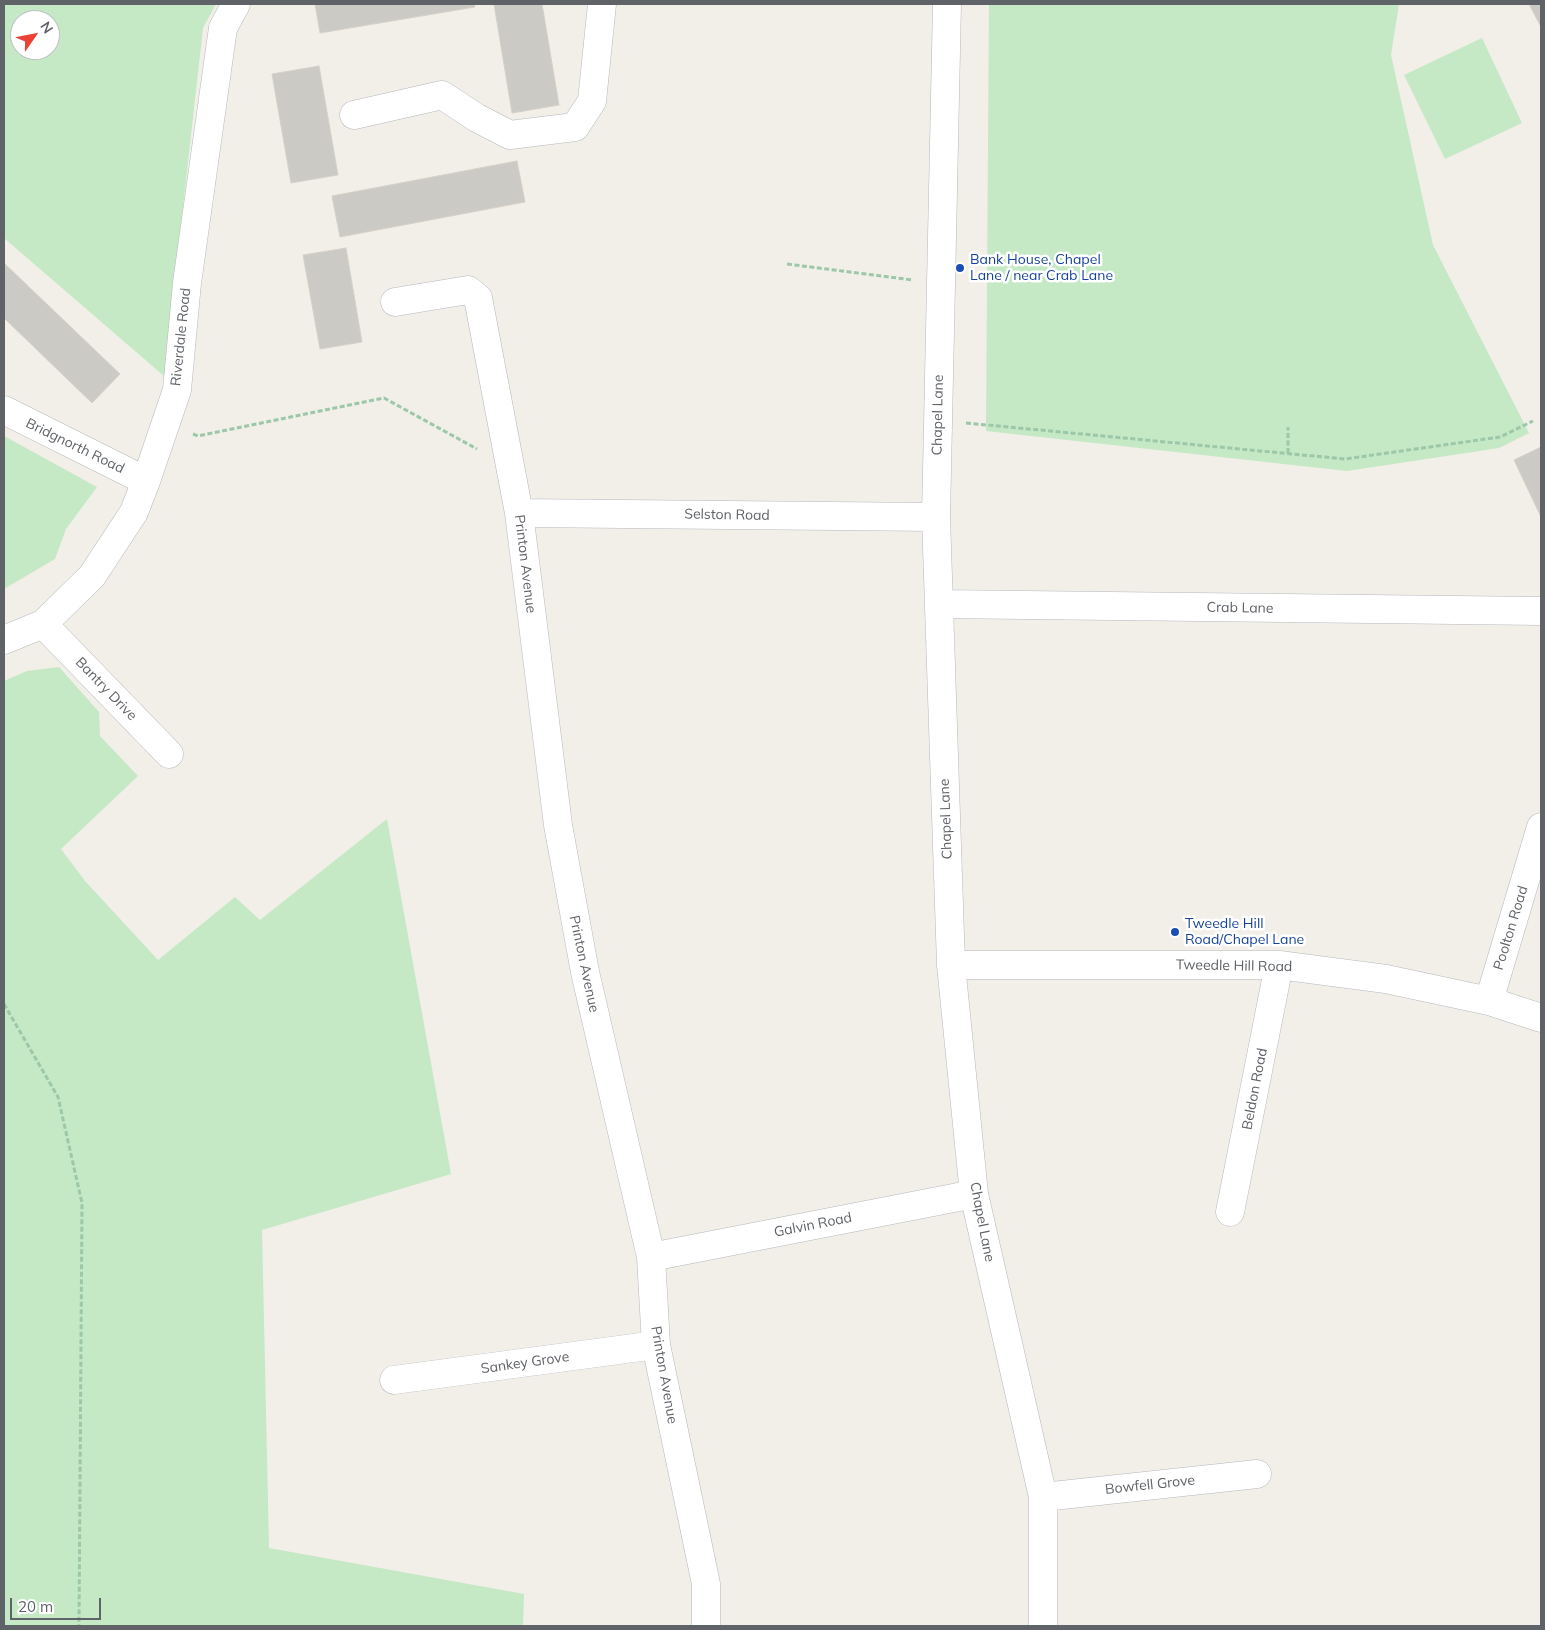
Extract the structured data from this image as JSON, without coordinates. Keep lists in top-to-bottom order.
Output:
{
  "streets": {
    "street": [
      "Riverdale Road",
      "Chapel Lane",
      "Bridgnorth Road",
      "Selston Road",
      "Printon Avenue",
      "Crab Lane",
      "Bantry Drive",
      "Poolton Road",
      "Tweedle Hill Road",
      "Beldon Road",
      "Galvin Road",
      "Sankey Grove",
      "Bowfell Grove"
    ]
  },
  "crossings": [
    ["Riverdale Road", "Bridgnorth Road"],
    ["Riverdale Road", "Bantry Drive"],
    ["Chapel Lane", "Selston Road"],
    ["Chapel Lane", "Crab Lane"],
    ["Chapel Lane", "Tweedle Hill Road"],
    ["Chapel Lane", "Galvin Road"],
    ["Chapel Lane", "Bowfell Grove"],
    ["Selston Road", "Printon Avenue"],
    ["Printon Avenue", "Galvin Road"],
    ["Printon Avenue", "Sankey Grove"],
    ["Poolton Road", "Tweedle Hill Road"],
    ["Tweedle Hill Road", "Beldon Road"]
  ],
  "places": ["Bank House, Chapel Lane / near Crab Lane", "Tweedle Hill Road/Chapel Lane"],
  "scale_bar": "20 m",
  "north": "top right"
}
